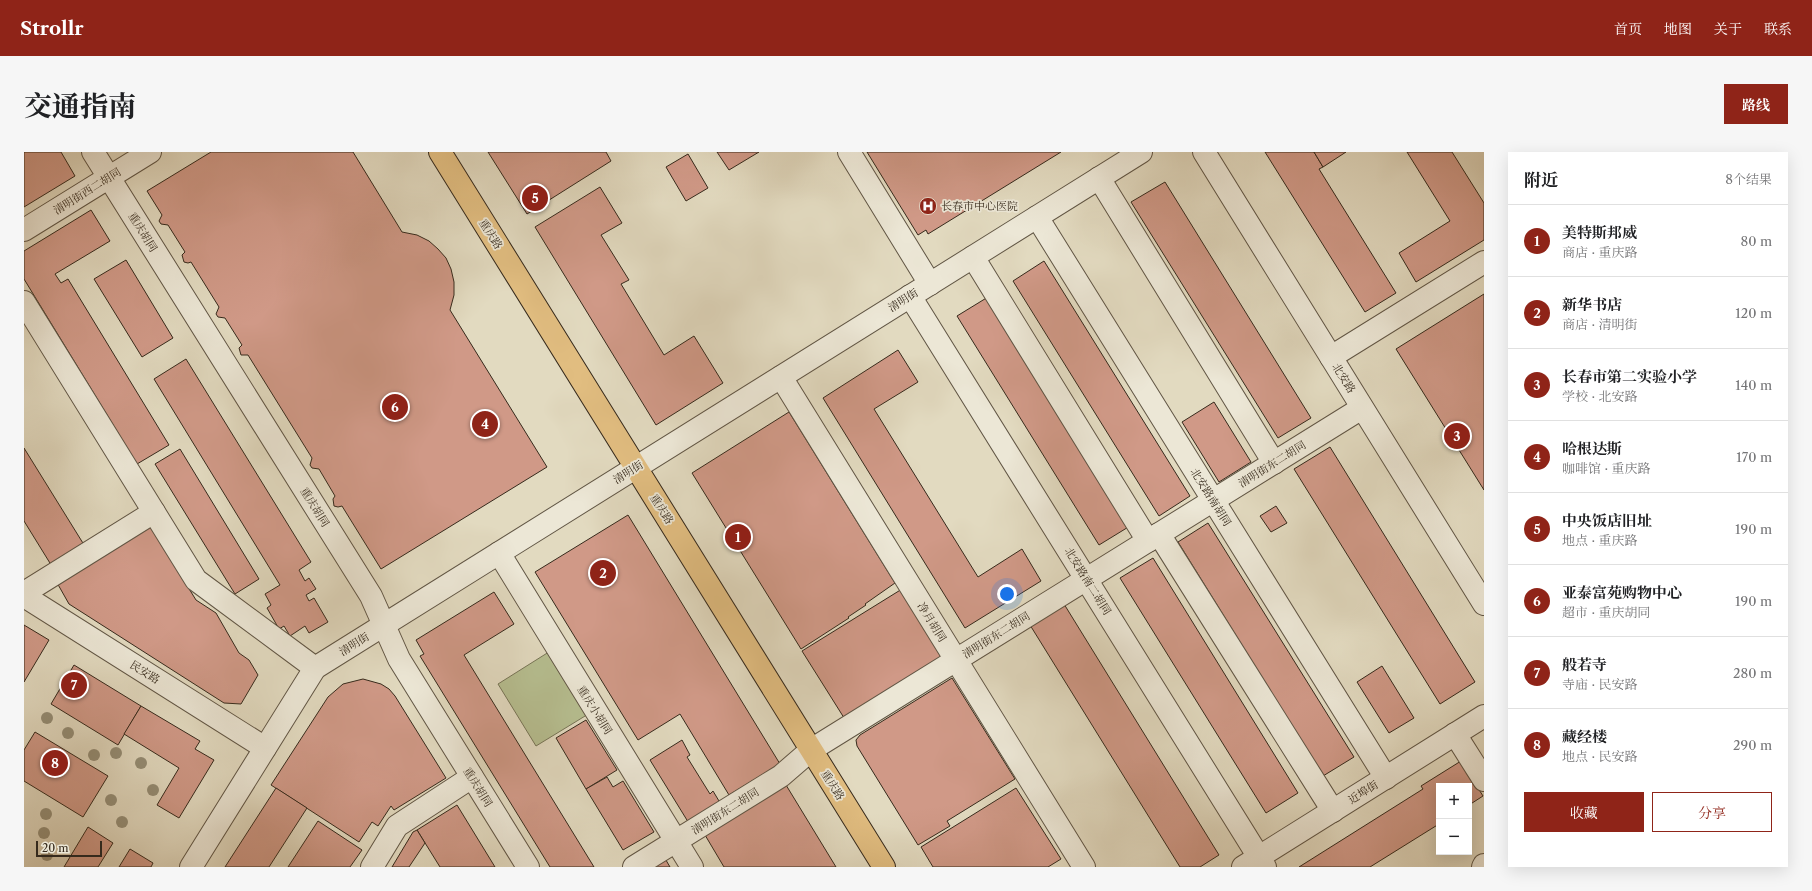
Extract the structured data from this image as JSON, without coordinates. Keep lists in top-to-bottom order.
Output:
{
  "streets": {
    "main road": ["重庆路"],
    "street": [
      "清明街西二胡同",
      "重庆胡同",
      "清明街",
      "北安路",
      "清明街东二胡同",
      "北安路南胡同",
      "北安路南二胡同",
      "净月胡同",
      "民安路",
      "重庆小胡同",
      "近埠街"
    ]
  },
  "crossings": [
    ["清明街西二胡同", "重庆胡同"],
    ["重庆胡同", "清明街"],
    ["重庆路", "清明街"],
    ["重庆路", "清明街东二胡同"],
    ["清明街", "北安路南胡同"],
    ["清明街", "北安路南二胡同"],
    ["清明街", "净月胡同"],
    ["清明街", "民安路"],
    ["清明街", "重庆小胡同"],
    ["北安路", "清明街东二胡同"],
    ["清明街东二胡同", "北安路南胡同"],
    ["清明街东二胡同", "北安路南二胡同"],
    ["清明街东二胡同", "净月胡同"],
    ["清明街东二胡同", "重庆小胡同"],
    ["北安路南胡同", "近埠街"],
    ["北安路南二胡同", "近埠街"]
  ],
  "places": {
    "hospital": ["长春市中心医院"]
  },
  "scale_bar": "20 m",
  "page": {
    "header": "Strollr",
    "nav": [
      "首页",
      "地图",
      "关于",
      "联系"
    ],
    "title": "交通指南",
    "buttons": [
      "路线",
      ["收藏", "分享"]
    ],
    "heading": ["附近", "8个结果"],
    "pins": [
      "5",
      "6",
      "4",
      "3",
      "1",
      "2",
      "7",
      "8"
    ],
    "list": [
      {
        "mark": "1",
        "name": "美特斯邦威",
        "note": "商店 · 重庆路",
        "value": "80 m"
      },
      {
        "mark": "2",
        "name": "新华书店",
        "note": "商店 · 清明街",
        "value": "120 m"
      },
      {
        "mark": "3",
        "name": "长春市第二实验小学",
        "note": "学校 · 北安路",
        "value": "140 m"
      },
      {
        "mark": "4",
        "name": "哈根达斯",
        "note": "咖啡馆 · 重庆路",
        "value": "170 m"
      },
      {
        "mark": "5",
        "name": "中央饭店旧址",
        "note": "地点 · 重庆路",
        "value": "190 m"
      },
      {
        "mark": "6",
        "name": "亚泰富苑购物中心",
        "note": "超市 · 重庆胡同",
        "value": "190 m"
      },
      {
        "mark": "7",
        "name": "般若寺",
        "note": "寺庙 · 民安路",
        "value": "280 m"
      },
      {
        "mark": "8",
        "name": "藏经楼",
        "note": "地点 · 民安路",
        "value": "290 m"
      }
    ],
    "map_buttons": ["+", "−"],
    "scale": "20 m"
  }
}
